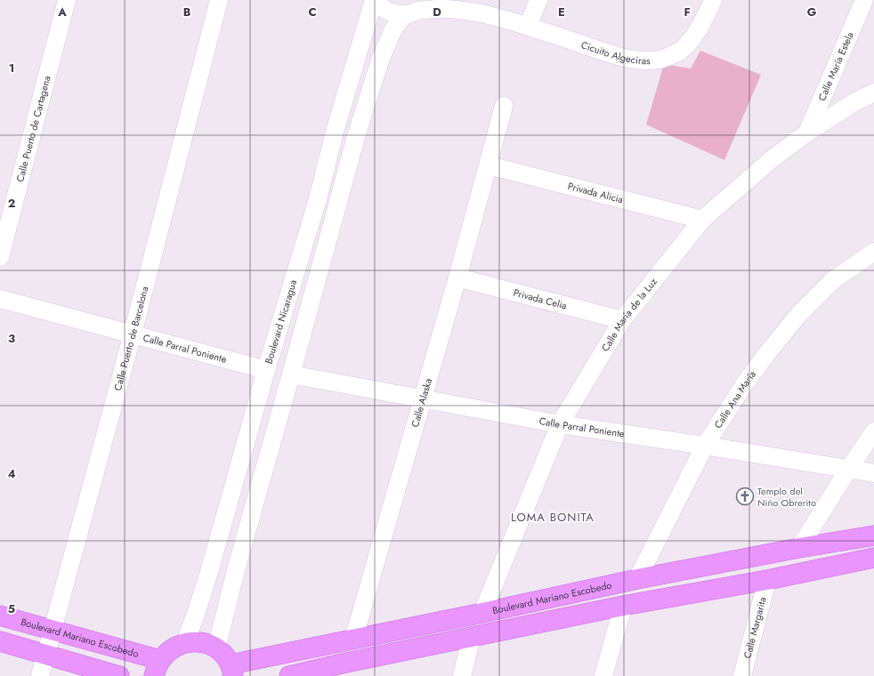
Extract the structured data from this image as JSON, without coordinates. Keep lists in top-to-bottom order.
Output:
{
  "streets": {
    "main road": ["Boulevard Mariano Escobedo"],
    "street": [
      "Cicuito Algeciras",
      "Calle María Estela",
      "Calle Puerto de Cartagena",
      "Privada Alicia",
      "Privada Celia",
      "Calle María de la Luz",
      "Boulevard Nicaragua",
      "Calle Puerto de Barcelona",
      "Calle Parral Poniente",
      "Calle Ana María",
      "Calle Alaska",
      "Calle Margarita"
    ]
  },
  "crossings": [
    ["Cicuito Algeciras", "Boulevard Nicaragua"],
    ["Calle María Estela", "Calle María de la Luz"],
    ["Privada Alicia", "Calle María de la Luz"],
    ["Privada Alicia", "Calle Alaska"],
    ["Privada Celia", "Calle María de la Luz"],
    ["Privada Celia", "Calle Alaska"],
    ["Calle María de la Luz", "Calle Parral Poniente"],
    ["Calle María de la Luz", "Boulevard Mariano Escobedo"],
    ["Boulevard Nicaragua", "Calle Parral Poniente"],
    ["Calle Puerto de Barcelona", "Calle Parral Poniente"],
    ["Calle Puerto de Barcelona", "Boulevard Mariano Escobedo"],
    ["Calle Parral Poniente", "Calle Ana María"],
    ["Calle Parral Poniente", "Calle Alaska"],
    ["Calle Ana María", "Boulevard Mariano Escobedo"],
    ["Calle Alaska", "Boulevard Mariano Escobedo"]
  ],
  "districts": ["LOMA BONITA"],
  "places": {
    "church": ["Templo del Niño Obrerito"]
  },
  "grid": {
    "columns": [
      "A",
      "B",
      "C",
      "D",
      "E",
      "F",
      "G"
    ],
    "rows": [
      "1",
      "2",
      "3",
      "4",
      "5"
    ]
  }
}
